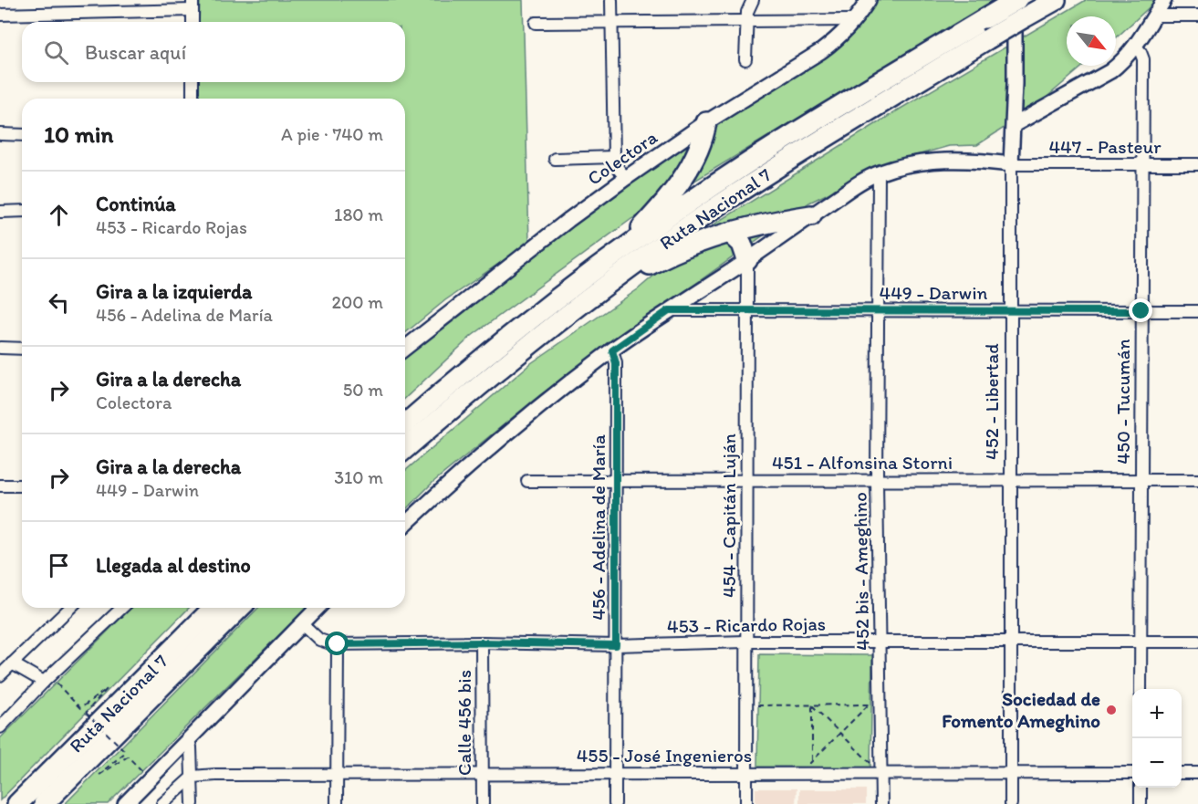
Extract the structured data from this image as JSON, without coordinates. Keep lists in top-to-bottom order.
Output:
{
  "streets": {
    "highway": ["Ruta Nacional 7"],
    "street": [
      "447 - Pasteur",
      "Colectora",
      "449 - Darwin",
      "452 - Libertad",
      "450 - Tucumán",
      "451 - Alfonsina Storni",
      "454 - Capitán Luján",
      "456 - Adelina de María",
      "452 bis - Ameghino",
      "453 - Ricardo Rojas",
      "Calle 456 bis",
      "455 - José Ingenieros"
    ]
  },
  "crossings": [
    ["447 - Pasteur", "452 - Libertad"],
    ["447 - Pasteur", "450 - Tucumán"],
    ["Ruta Nacional 7", "452 - Libertad"],
    ["449 - Darwin", "452 - Libertad"],
    ["449 - Darwin", "450 - Tucumán"],
    ["449 - Darwin", "454 - Capitán Luján"],
    ["449 - Darwin", "452 bis - Ameghino"],
    ["452 - Libertad", "451 - Alfonsina Storni"],
    ["452 - Libertad", "453 - Ricardo Rojas"],
    ["452 - Libertad", "455 - José Ingenieros"],
    ["450 - Tucumán", "451 - Alfonsina Storni"],
    ["450 - Tucumán", "453 - Ricardo Rojas"],
    ["451 - Alfonsina Storni", "454 - Capitán Luján"],
    ["451 - Alfonsina Storni", "456 - Adelina de María"],
    ["451 - Alfonsina Storni", "452 bis - Ameghino"],
    ["454 - Capitán Luján", "453 - Ricardo Rojas"],
    ["454 - Capitán Luján", "455 - José Ingenieros"],
    ["456 - Adelina de María", "453 - Ricardo Rojas"],
    ["456 - Adelina de María", "455 - José Ingenieros"],
    ["452 bis - Ameghino", "453 - Ricardo Rojas"],
    ["452 bis - Ameghino", "455 - José Ingenieros"],
    ["453 - Ricardo Rojas", "Calle 456 bis"],
    ["Calle 456 bis", "455 - José Ingenieros"]
  ],
  "places": ["Sociedad de Fomento Ameghino"],
  "north": "bottom right",
  "page": {
    "search": "Buscar aquí",
    "heading": ["10 min", "A pie · 740 m"],
    "list": [
      ["Continúa", "453 - Ricardo Rojas", "180 m"],
      ["Gira a la izquierda", "456 - Adelina de María", "200 m"],
      ["Gira a la derecha", "Colectora", "50 m"],
      ["Gira a la derecha", "449 - Darwin", "310 m"],
      "Llegada al destino"
    ],
    "map_buttons": ["+", "−"]
  }
}
